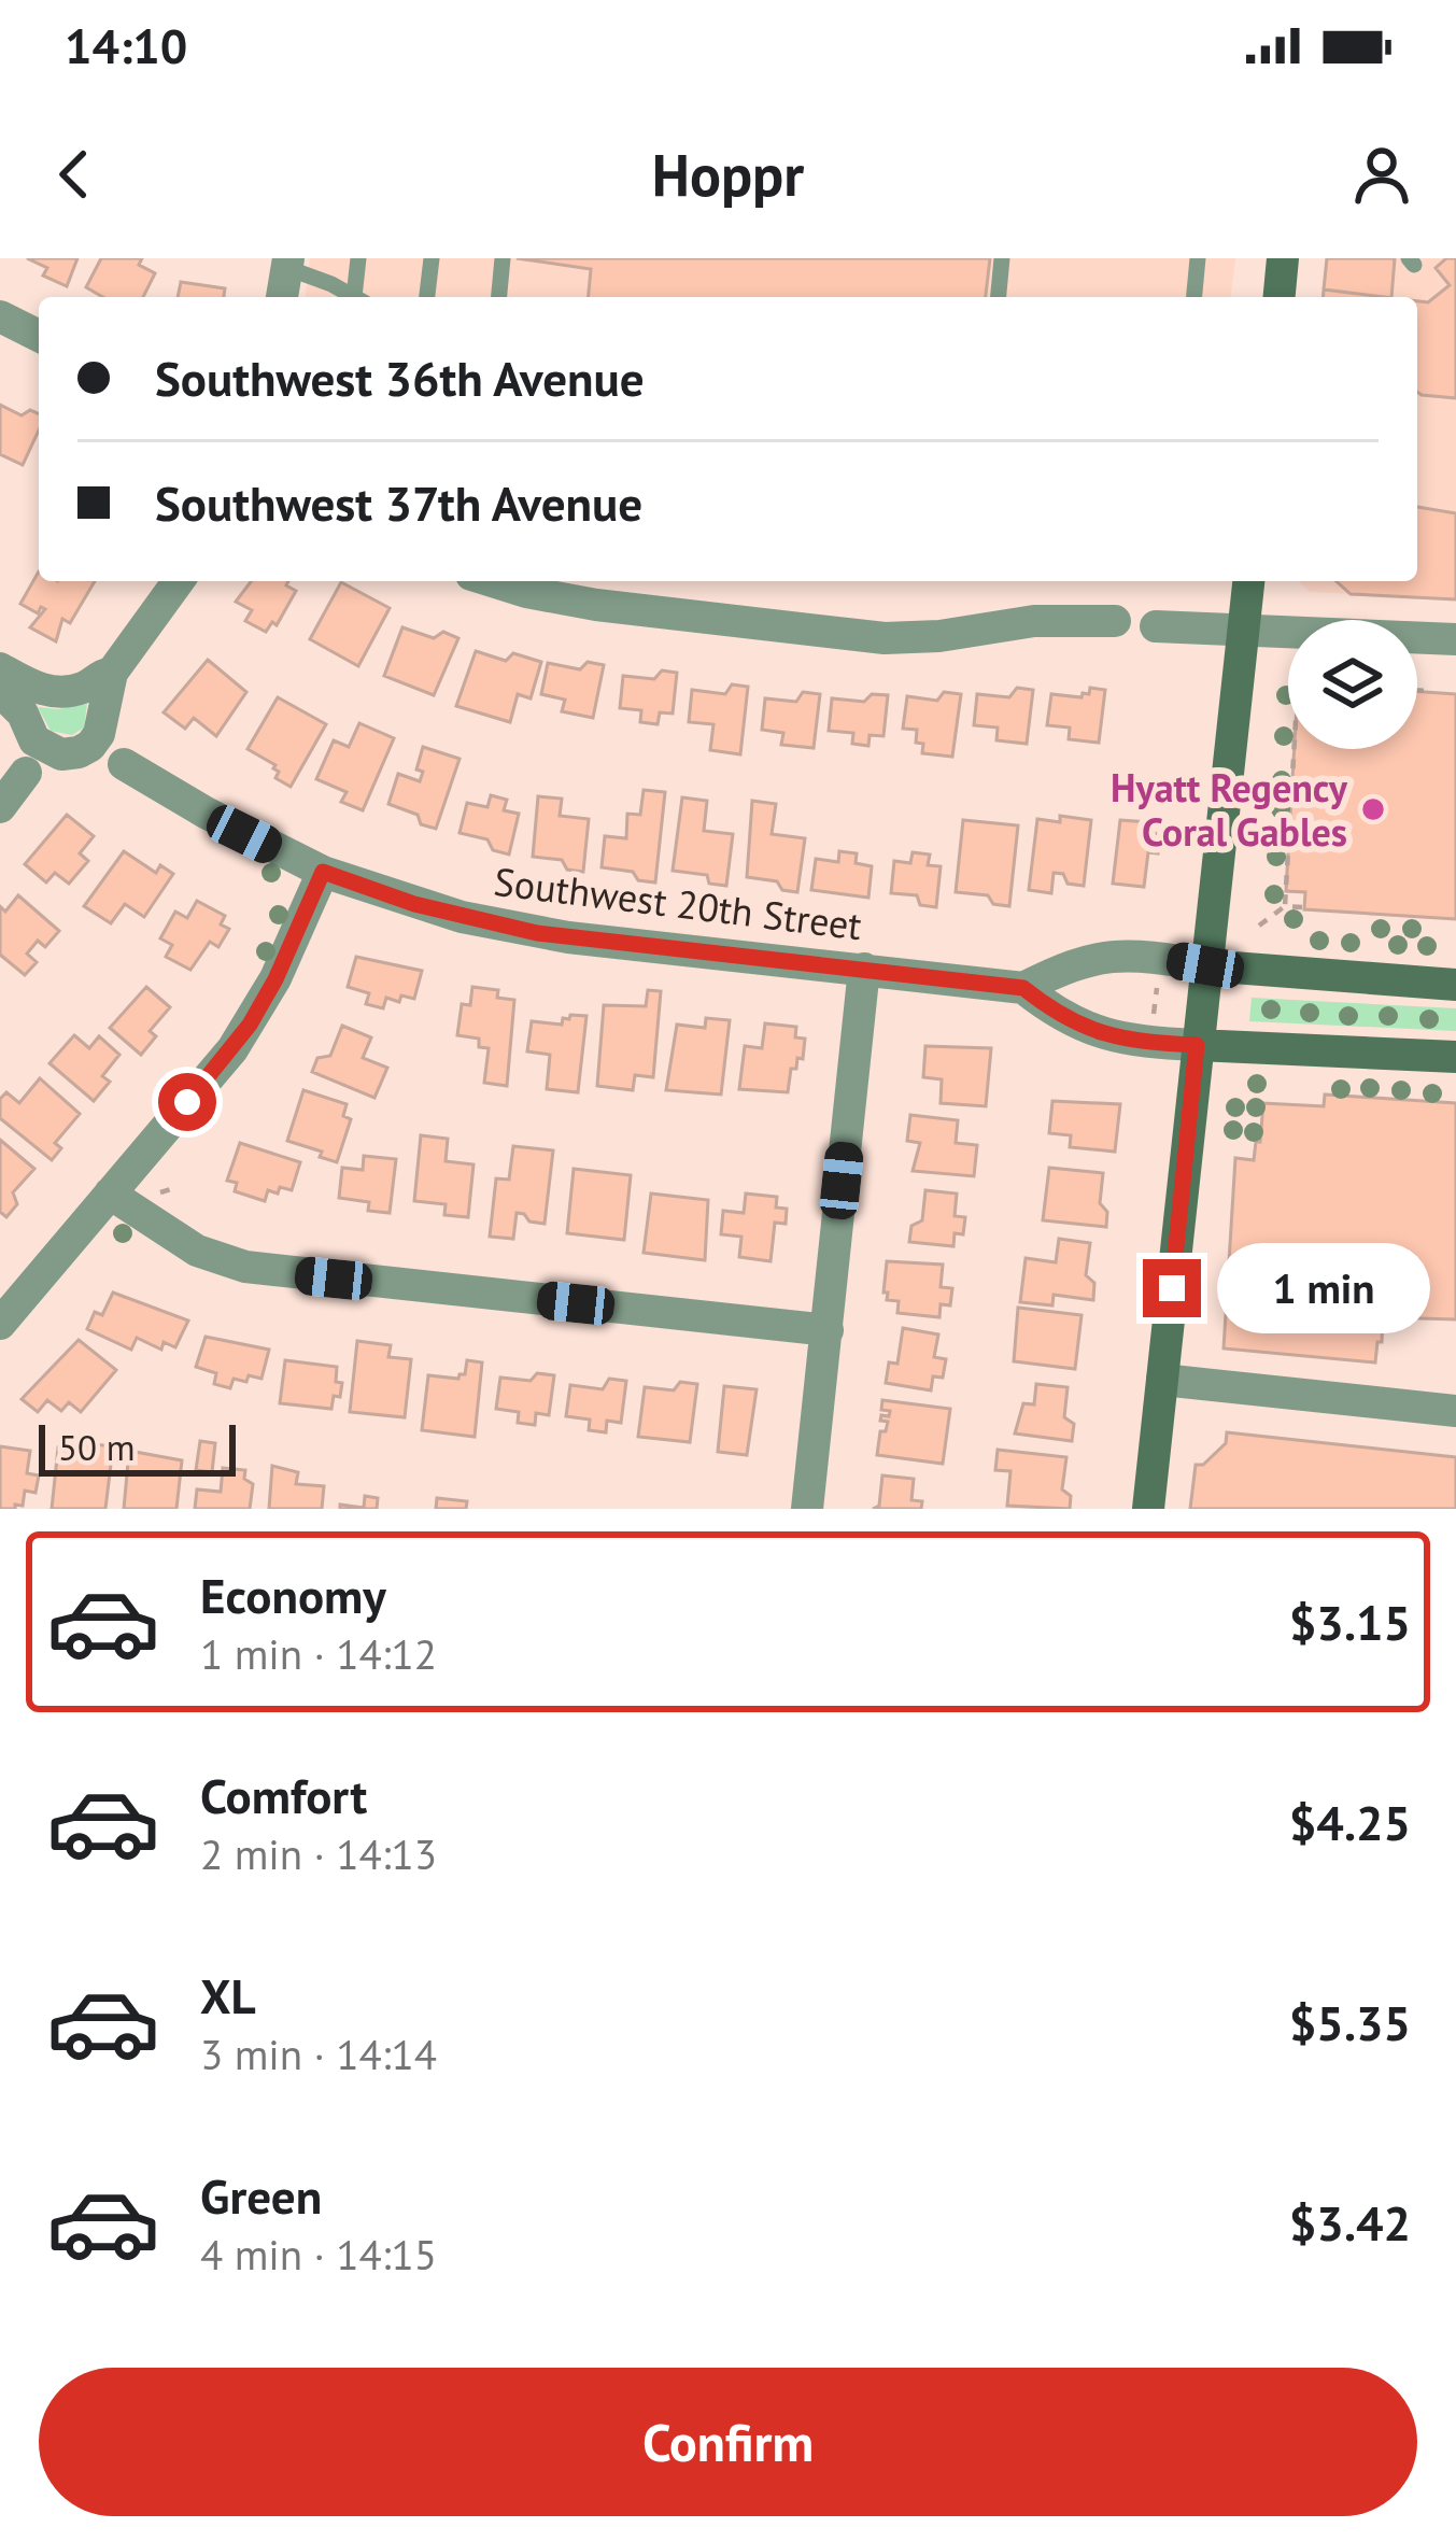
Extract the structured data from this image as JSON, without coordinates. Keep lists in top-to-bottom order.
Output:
{
  "streets": {
    "street": ["Southwest 20th Street"]
  },
  "places": ["Hyatt Regency Coral Gables"],
  "scale_bar": "50 m",
  "page": {
    "status": "14:10",
    "header": "Hoppr",
    "banner": ["Southwest 36th Avenue", "Southwest 37th Avenue"],
    "bubble": "1 min",
    "scale": "50 m",
    "list": [
      {
        "name": "Economy",
        "note": "1 min · 14:12",
        "value": "$3.15"
      },
      {
        "name": "Comfort",
        "note": "2 min · 14:13",
        "value": "$4.25"
      },
      {
        "name": "XL",
        "note": "3 min · 14:14",
        "value": "$5.35"
      },
      {
        "name": "Green",
        "note": "4 min · 14:15",
        "value": "$3.42"
      }
    ],
    "buttons": "Confirm"
  }
}
